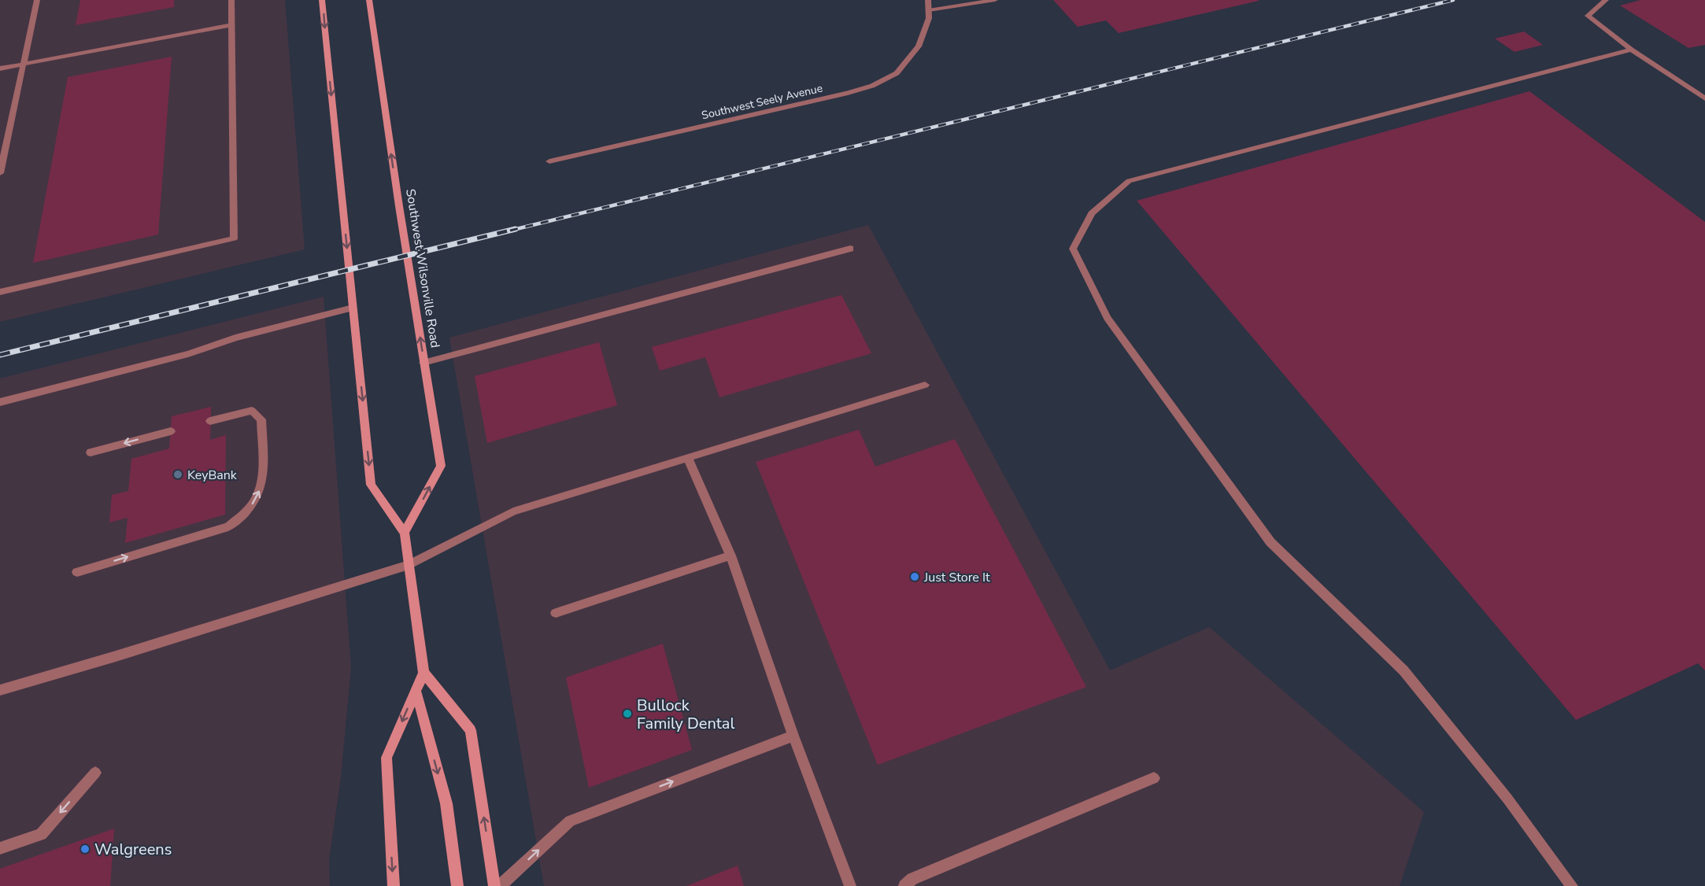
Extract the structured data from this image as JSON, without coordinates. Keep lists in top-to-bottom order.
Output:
{
  "streets": {
    "main road": ["Southwest Wilsonville Road"],
    "street": ["Southwest Seely Avenue"]
  },
  "places": [
    "KeyBank",
    "Just Store It",
    "Bullock Family Dental",
    "Walgreens"
  ]
}
